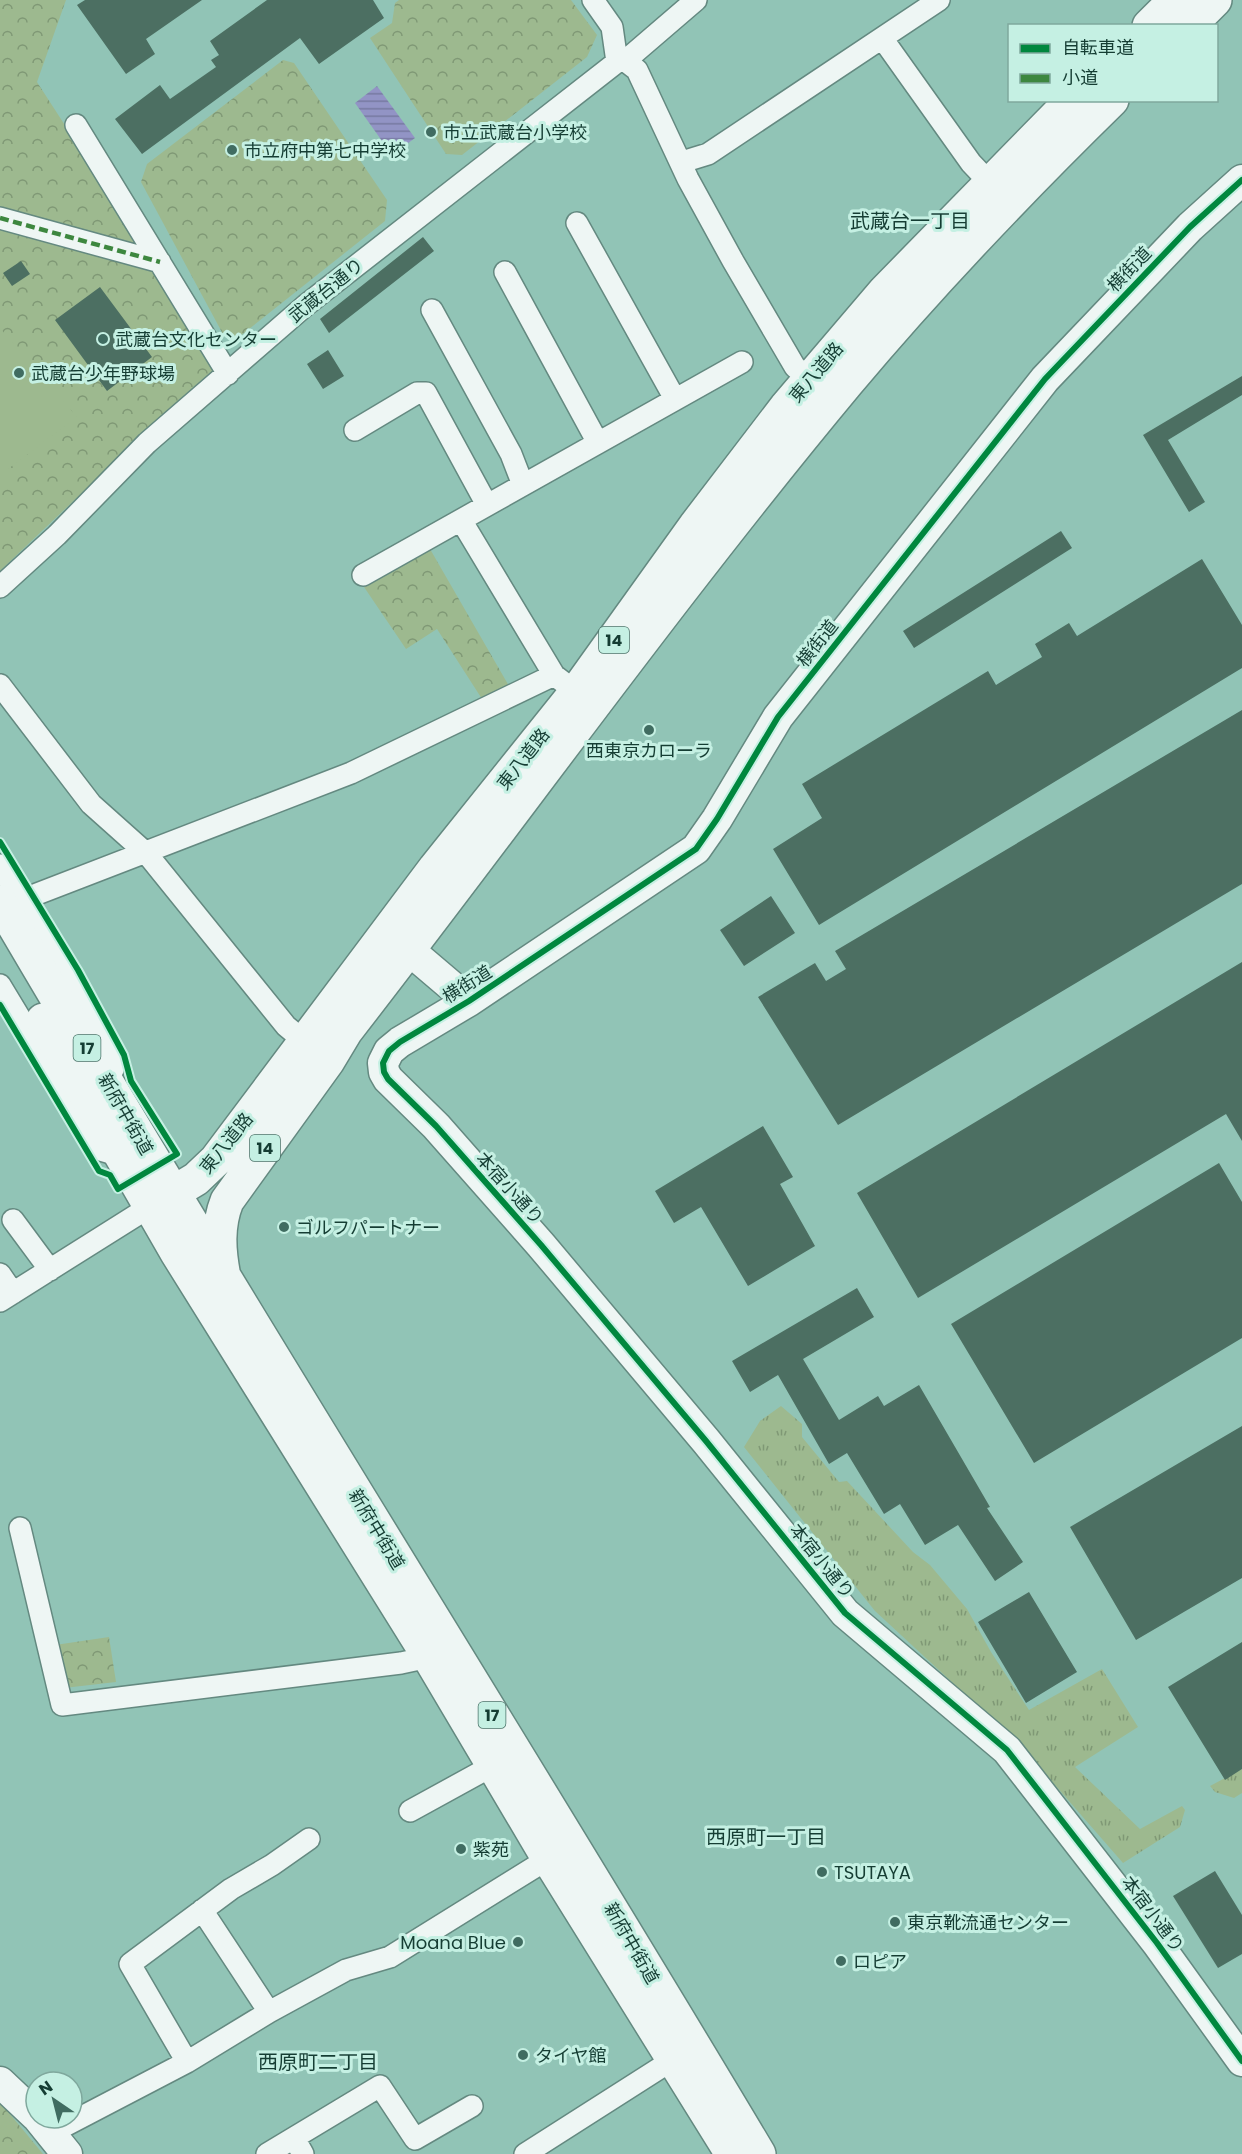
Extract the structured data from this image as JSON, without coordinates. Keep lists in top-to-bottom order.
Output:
{
  "streets": {
    "main road": [
      "東八道路",
      "14",
      "17",
      "新府中街道"
    ],
    "street": ["横街道", "武蔵台通り", "本宿小通り"]
  },
  "crossings": [
    ["横街道", "本宿小通り"],
    ["東八道路", "新府中街道"]
  ],
  "districts": ["武蔵台一丁目", "西原町一丁目", "西原町二丁目"],
  "places": [
    "市立武蔵台小学校",
    "市立府中第七中学校",
    "武蔵台文化センター",
    "武蔵台少年野球場",
    "西東京カローラ",
    "ゴルフパートナー",
    "紫苑",
    "TSUTAYA",
    "東京靴流通センター",
    "Moana Blue",
    "ロピア",
    "タイヤ館"
  ],
  "legend": ["自転車道", "小道"],
  "north": "top left"
}
